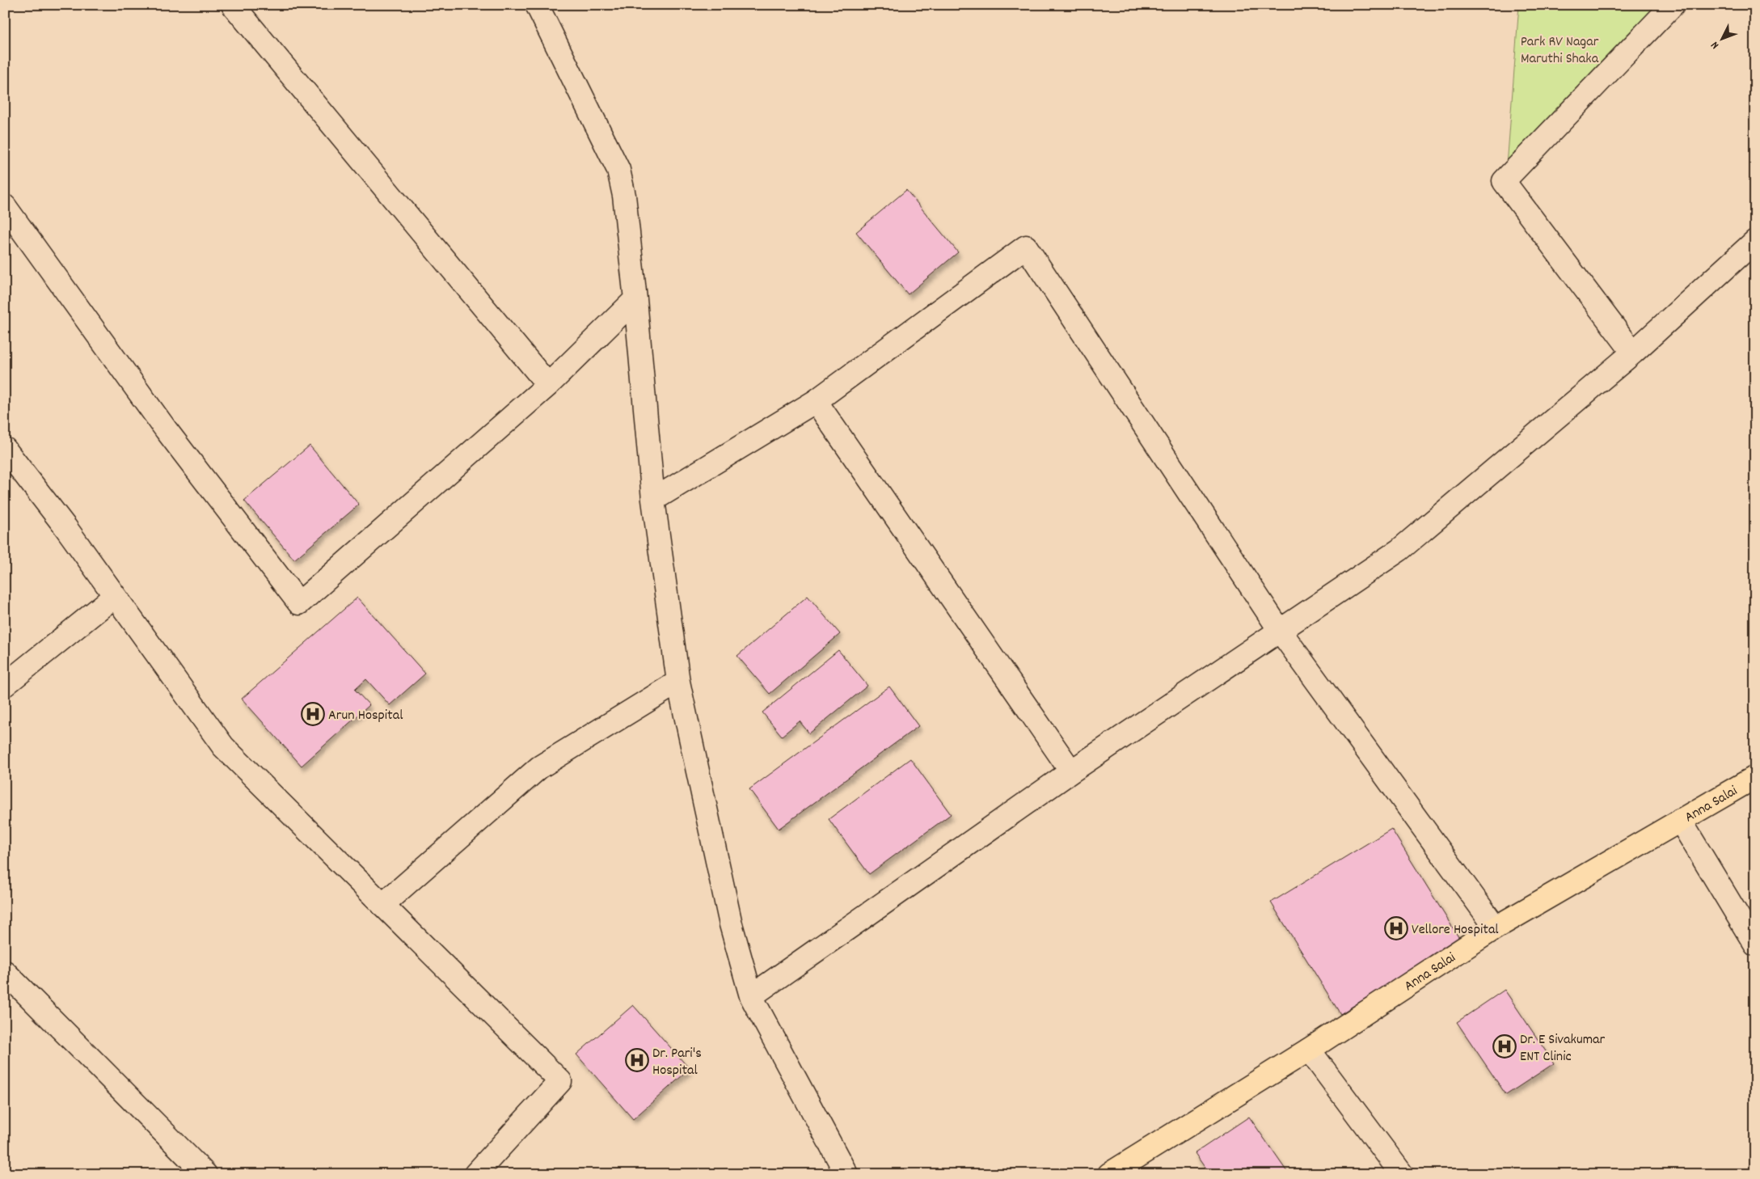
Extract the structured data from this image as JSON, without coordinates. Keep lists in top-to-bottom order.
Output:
{
  "streets": {
    "main road": ["Anna Salai"]
  },
  "parks": ["Park RV Nagar Maruthi Shaka"],
  "places": {
    "hospital": [
      "Arun Hospital",
      "Vellore Hospital",
      "Dr. E Sivakumar ENT Clinic",
      "Dr. Pari's Hospital"
    ]
  },
  "north": "bottom left"
}
